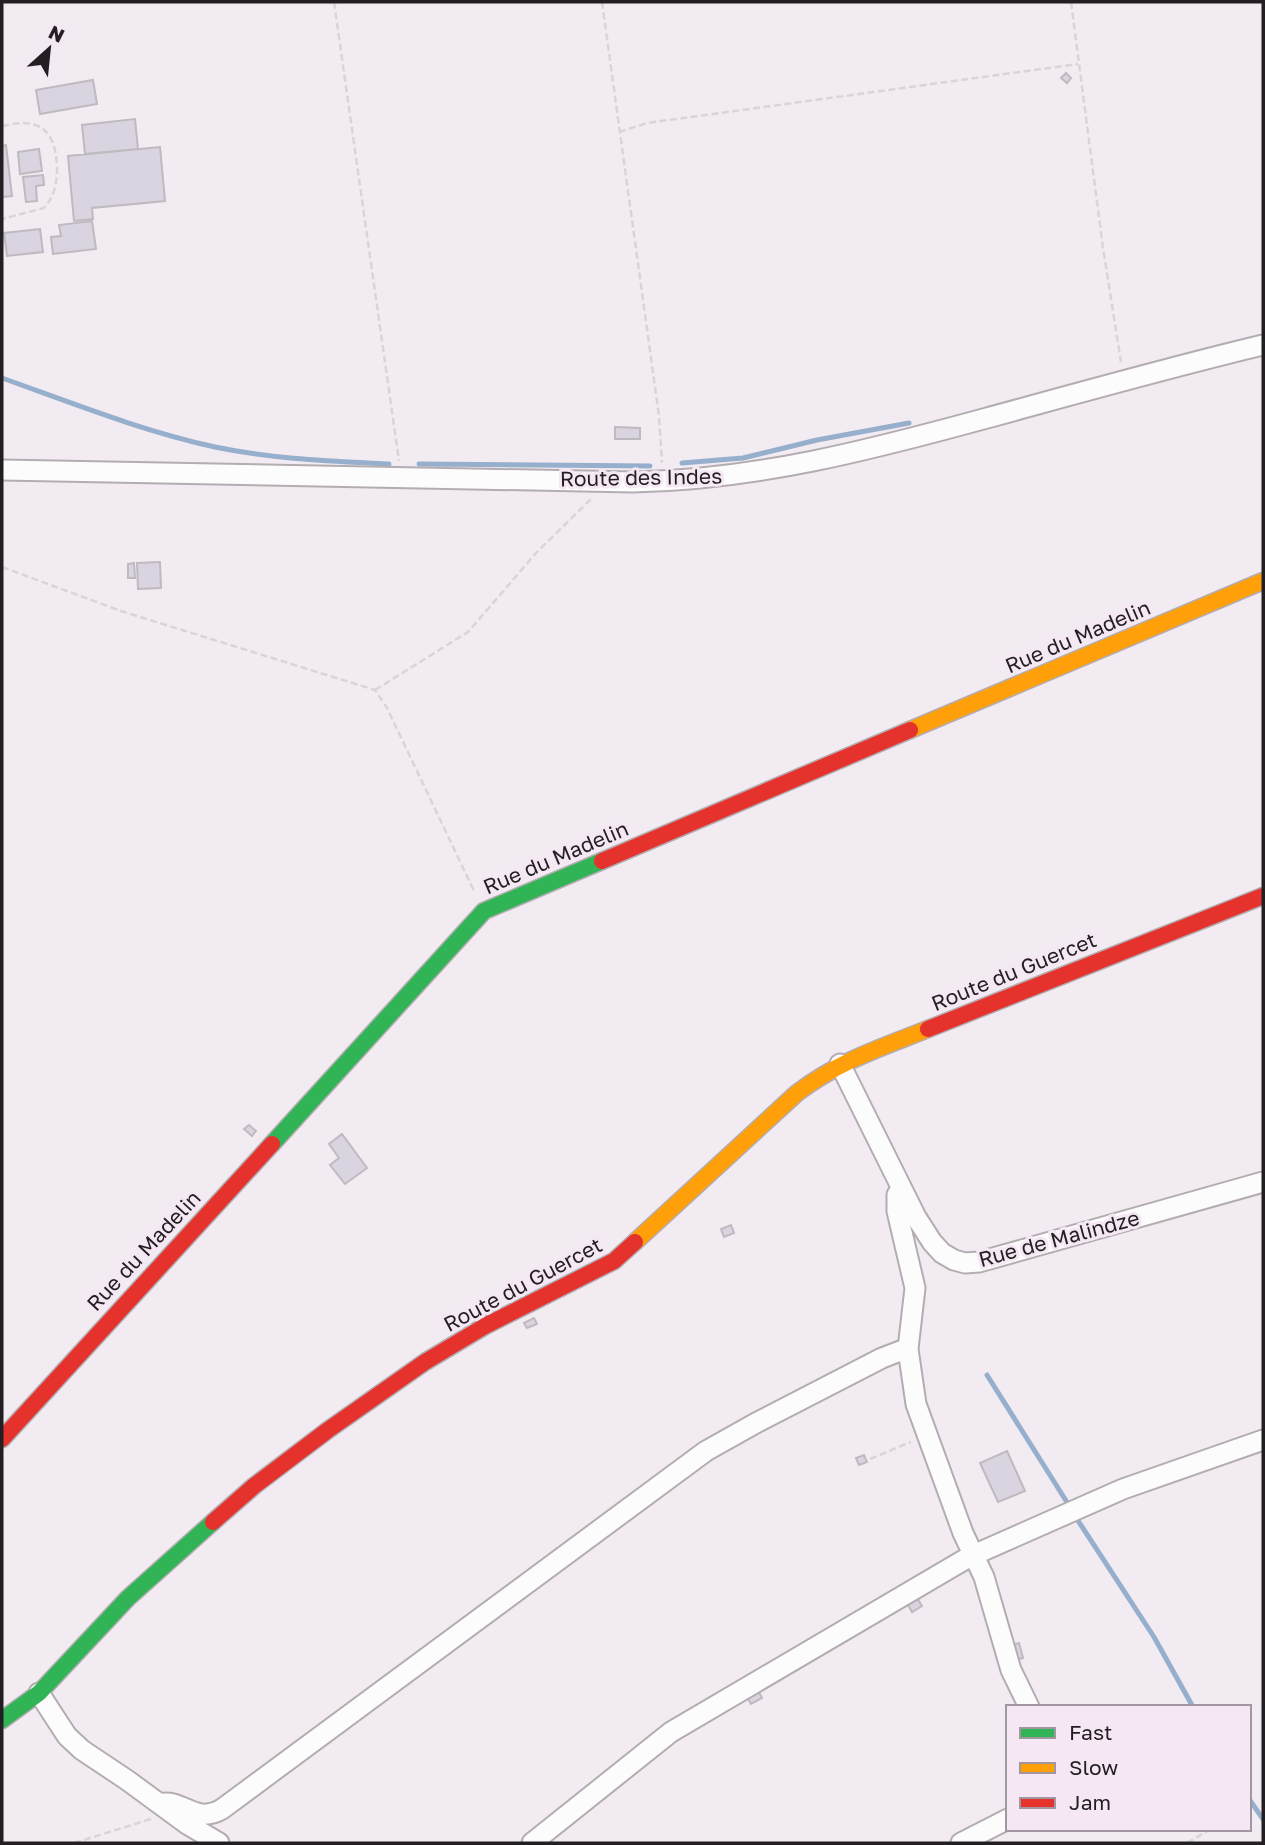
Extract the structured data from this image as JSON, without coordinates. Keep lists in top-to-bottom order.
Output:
{
  "streets": {
    "street": [
      "Route des Indes",
      "Rue du Madelin",
      "Route du Guercet",
      "Rue de Malindze"
    ]
  },
  "crossings": [
    ["Route du Guercet", "Rue de Malindze"]
  ],
  "legend": ["Fast", "Slow", "Jam"],
  "north": "top right"
}
